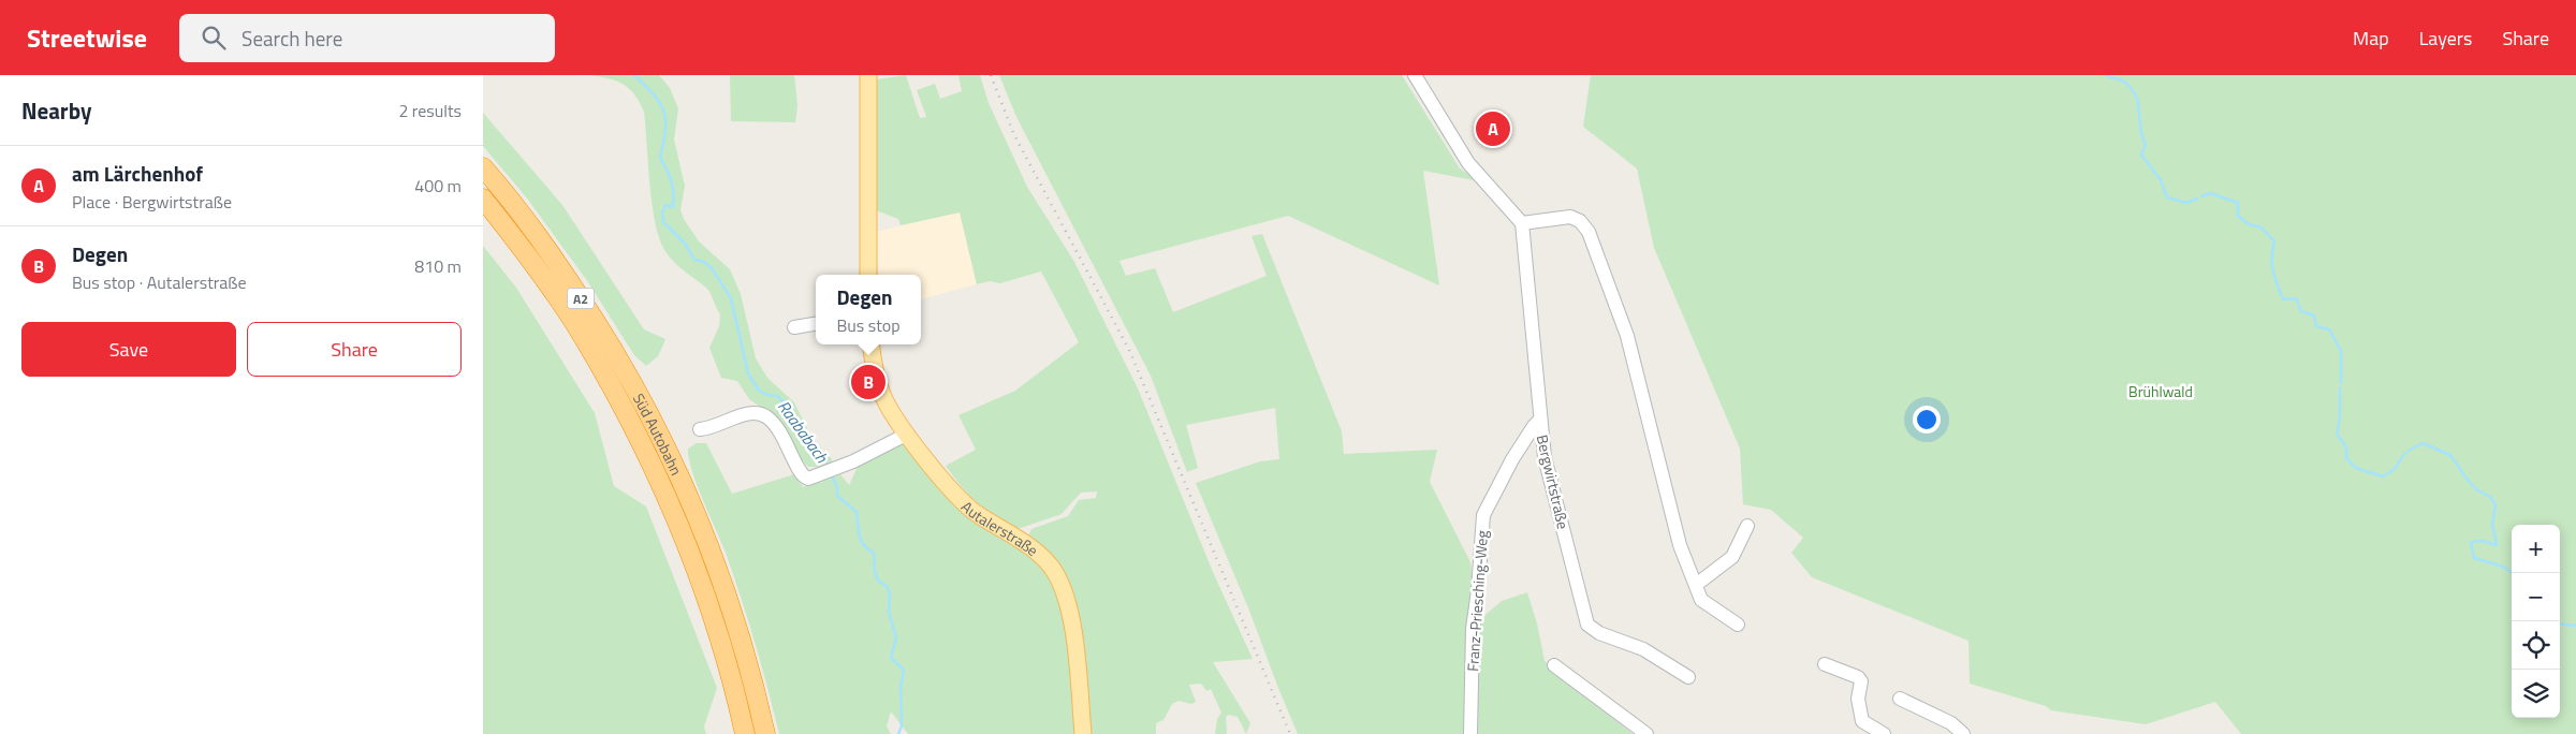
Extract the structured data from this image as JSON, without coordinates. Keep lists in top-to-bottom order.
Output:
{
  "streets": {
    "highway": ["A2", "Süd Autobahn"],
    "main road": ["Autalerstraße"],
    "street": ["Bergwirtstraße", "Franz-Priesching-Weg"]
  },
  "crossings": [
    ["Bergwirtstraße", "Franz-Priesching-Weg"]
  ],
  "water": ["Raababach"],
  "parks": ["Brühlwald"],
  "page": {
    "header": "Streetwise",
    "search": "Search here",
    "nav": ["Map", "Layers", "Share"],
    "heading": ["Nearby", "2 results"],
    "pins": ["A", "B"],
    "list": [
      {
        "mark": "A",
        "name": "am Lärchenhof",
        "note": "Place · Bergwirtstraße",
        "value": "400 m"
      },
      {
        "mark": "B",
        "name": "Degen",
        "note": "Bus stop · Autalerstraße",
        "value": "810 m"
      }
    ],
    "popup": ["Degen", "Bus stop"],
    "buttons": ["Save", "Share"],
    "map_buttons": ["+", "−"]
  }
}
